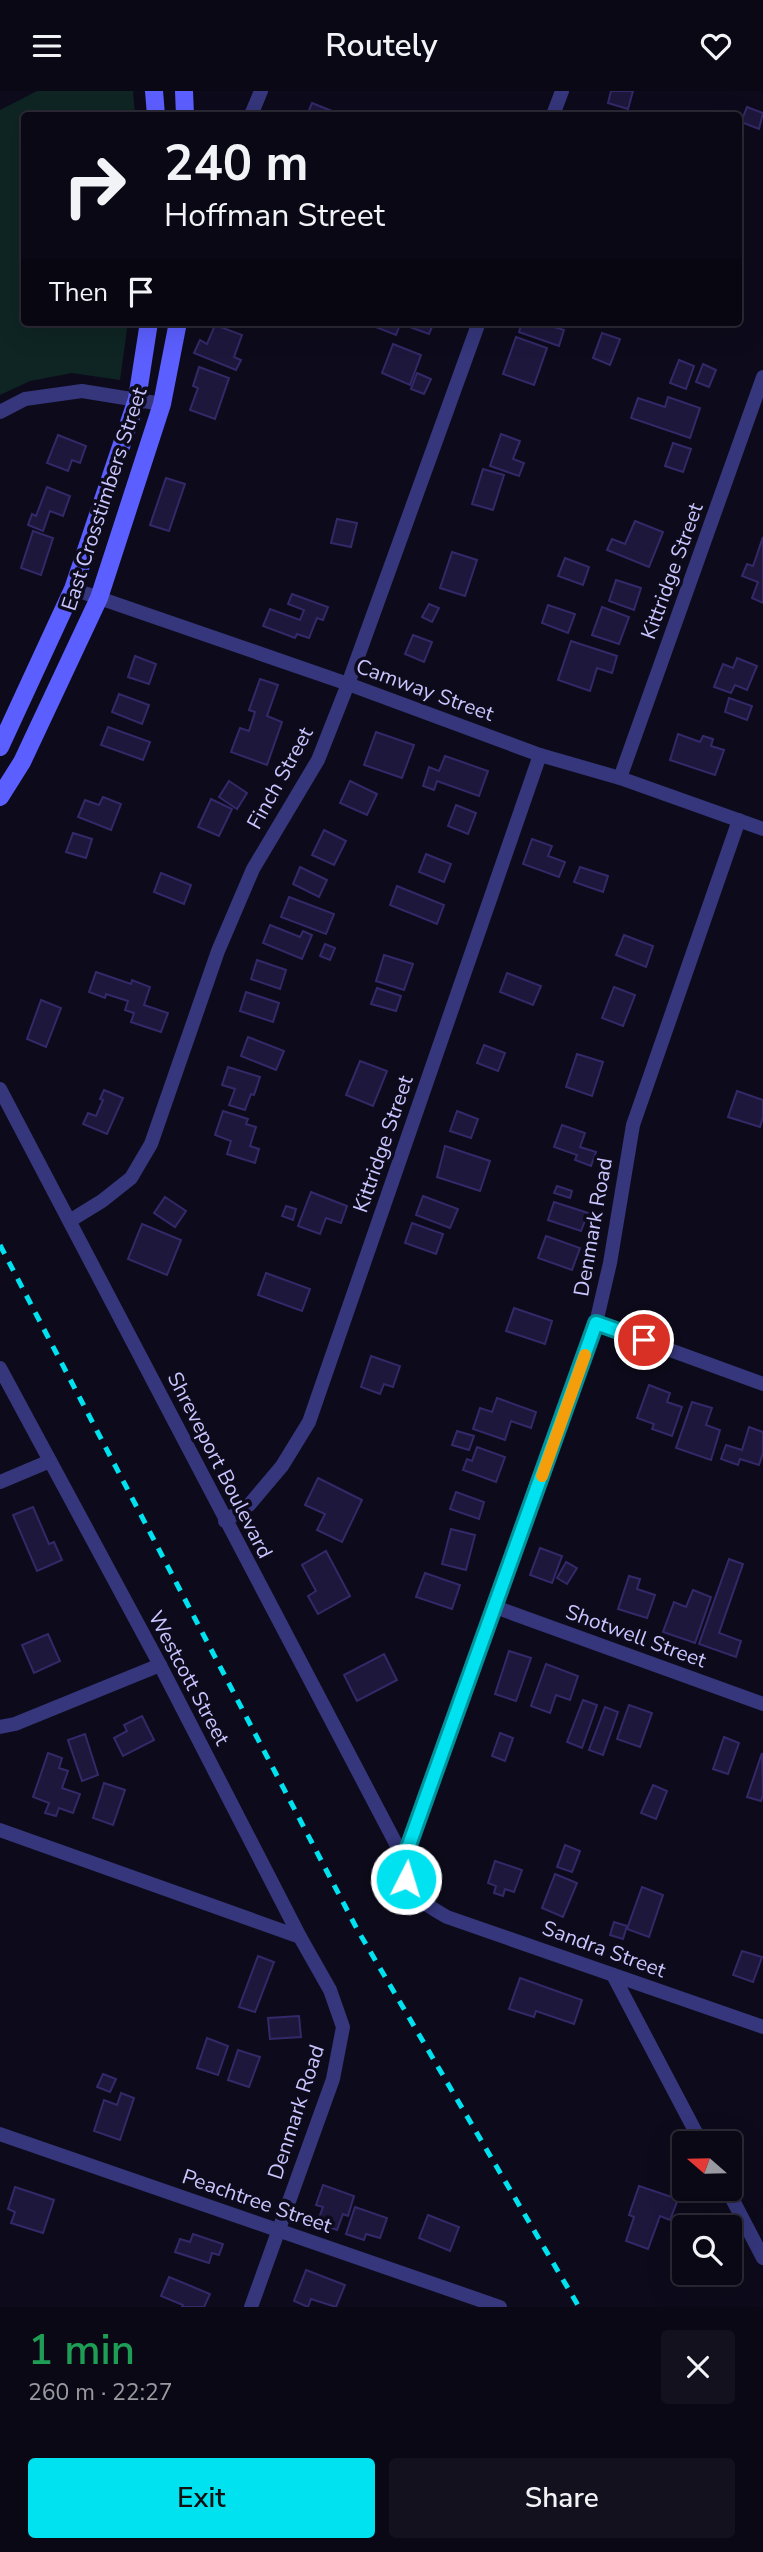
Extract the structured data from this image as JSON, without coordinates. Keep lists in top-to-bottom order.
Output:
{
  "streets": {
    "main road": ["East Crosstimbers Street"],
    "street": [
      "Kittridge Street",
      "Camway Street",
      "Finch Street",
      "Denmark Road",
      "Shreveport Boulevard",
      "Shotwell Street",
      "Westcott Street",
      "Sandra Street",
      "Peachtree Street"
    ]
  },
  "crossings": [
    ["East Crosstimbers Street", "Camway Street"],
    ["Kittridge Street", "Camway Street"],
    ["Kittridge Street", "Shreveport Boulevard"],
    ["Camway Street", "Finch Street"],
    ["Camway Street", "Denmark Road"],
    ["Finch Street", "Shreveport Boulevard"],
    ["Denmark Road", "Shreveport Boulevard"],
    ["Denmark Road", "Shotwell Street"],
    ["Denmark Road", "Westcott Street"],
    ["Denmark Road", "Sandra Street"],
    ["Denmark Road", "Peachtree Street"],
    ["Shreveport Boulevard", "Sandra Street"]
  ],
  "north": "left",
  "page": {
    "header": "Routely",
    "turn": ["240 m", "Hoffman Street"],
    "then": "Then",
    "heading": ["1 min", "260 m · 22:27"],
    "buttons": ["Exit", "Share"]
  }
}
